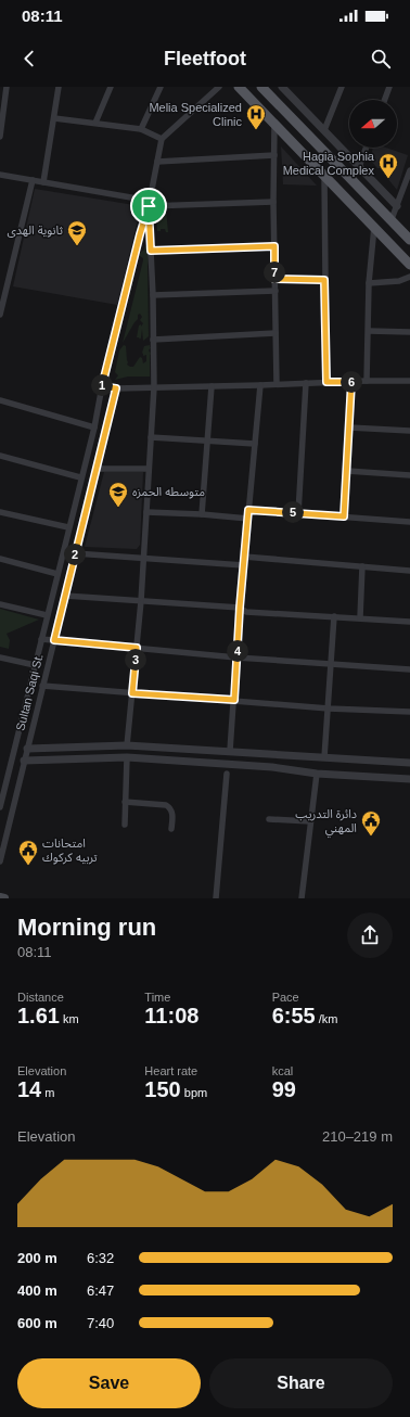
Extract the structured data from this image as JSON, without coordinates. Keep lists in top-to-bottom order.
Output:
{
  "streets": {
    "street": ["Sultan Saqi St."]
  },
  "places": {
    "hospital": ["Melia Specialized Clinic", "Hagia Sophia Medical Complex"],
    "school or university": ["ثانوية الهدى", "متوسطه الحمزه"],
    "public building": ["دائرة التدريب المهني", "امتحانات تربيه كركوك"]
  },
  "north": "left",
  "page": {
    "status": "08:11",
    "header": "Fleetfoot",
    "pins": [
      "7",
      "6",
      "1",
      "5",
      "2",
      "4",
      "3"
    ],
    "heading": ["Morning run", "08:11"],
    "stats": [
      ["Distance", "1.61 km"],
      ["Time", "11:08"],
      ["Pace", "6:55 /km"],
      ["Elevation", "14 m"],
      ["Heart rate", "150 bpm"],
      ["kcal", "99"]
    ],
    "chart": ["Elevation", "210–219 m"],
    "list": [
      {
        "name": "200 m",
        "note": "6:32"
      },
      {
        "name": "400 m",
        "note": "6:47"
      },
      {
        "name": "600 m",
        "note": "7:40"
      }
    ],
    "buttons": ["Save", "Share"]
  }
}
